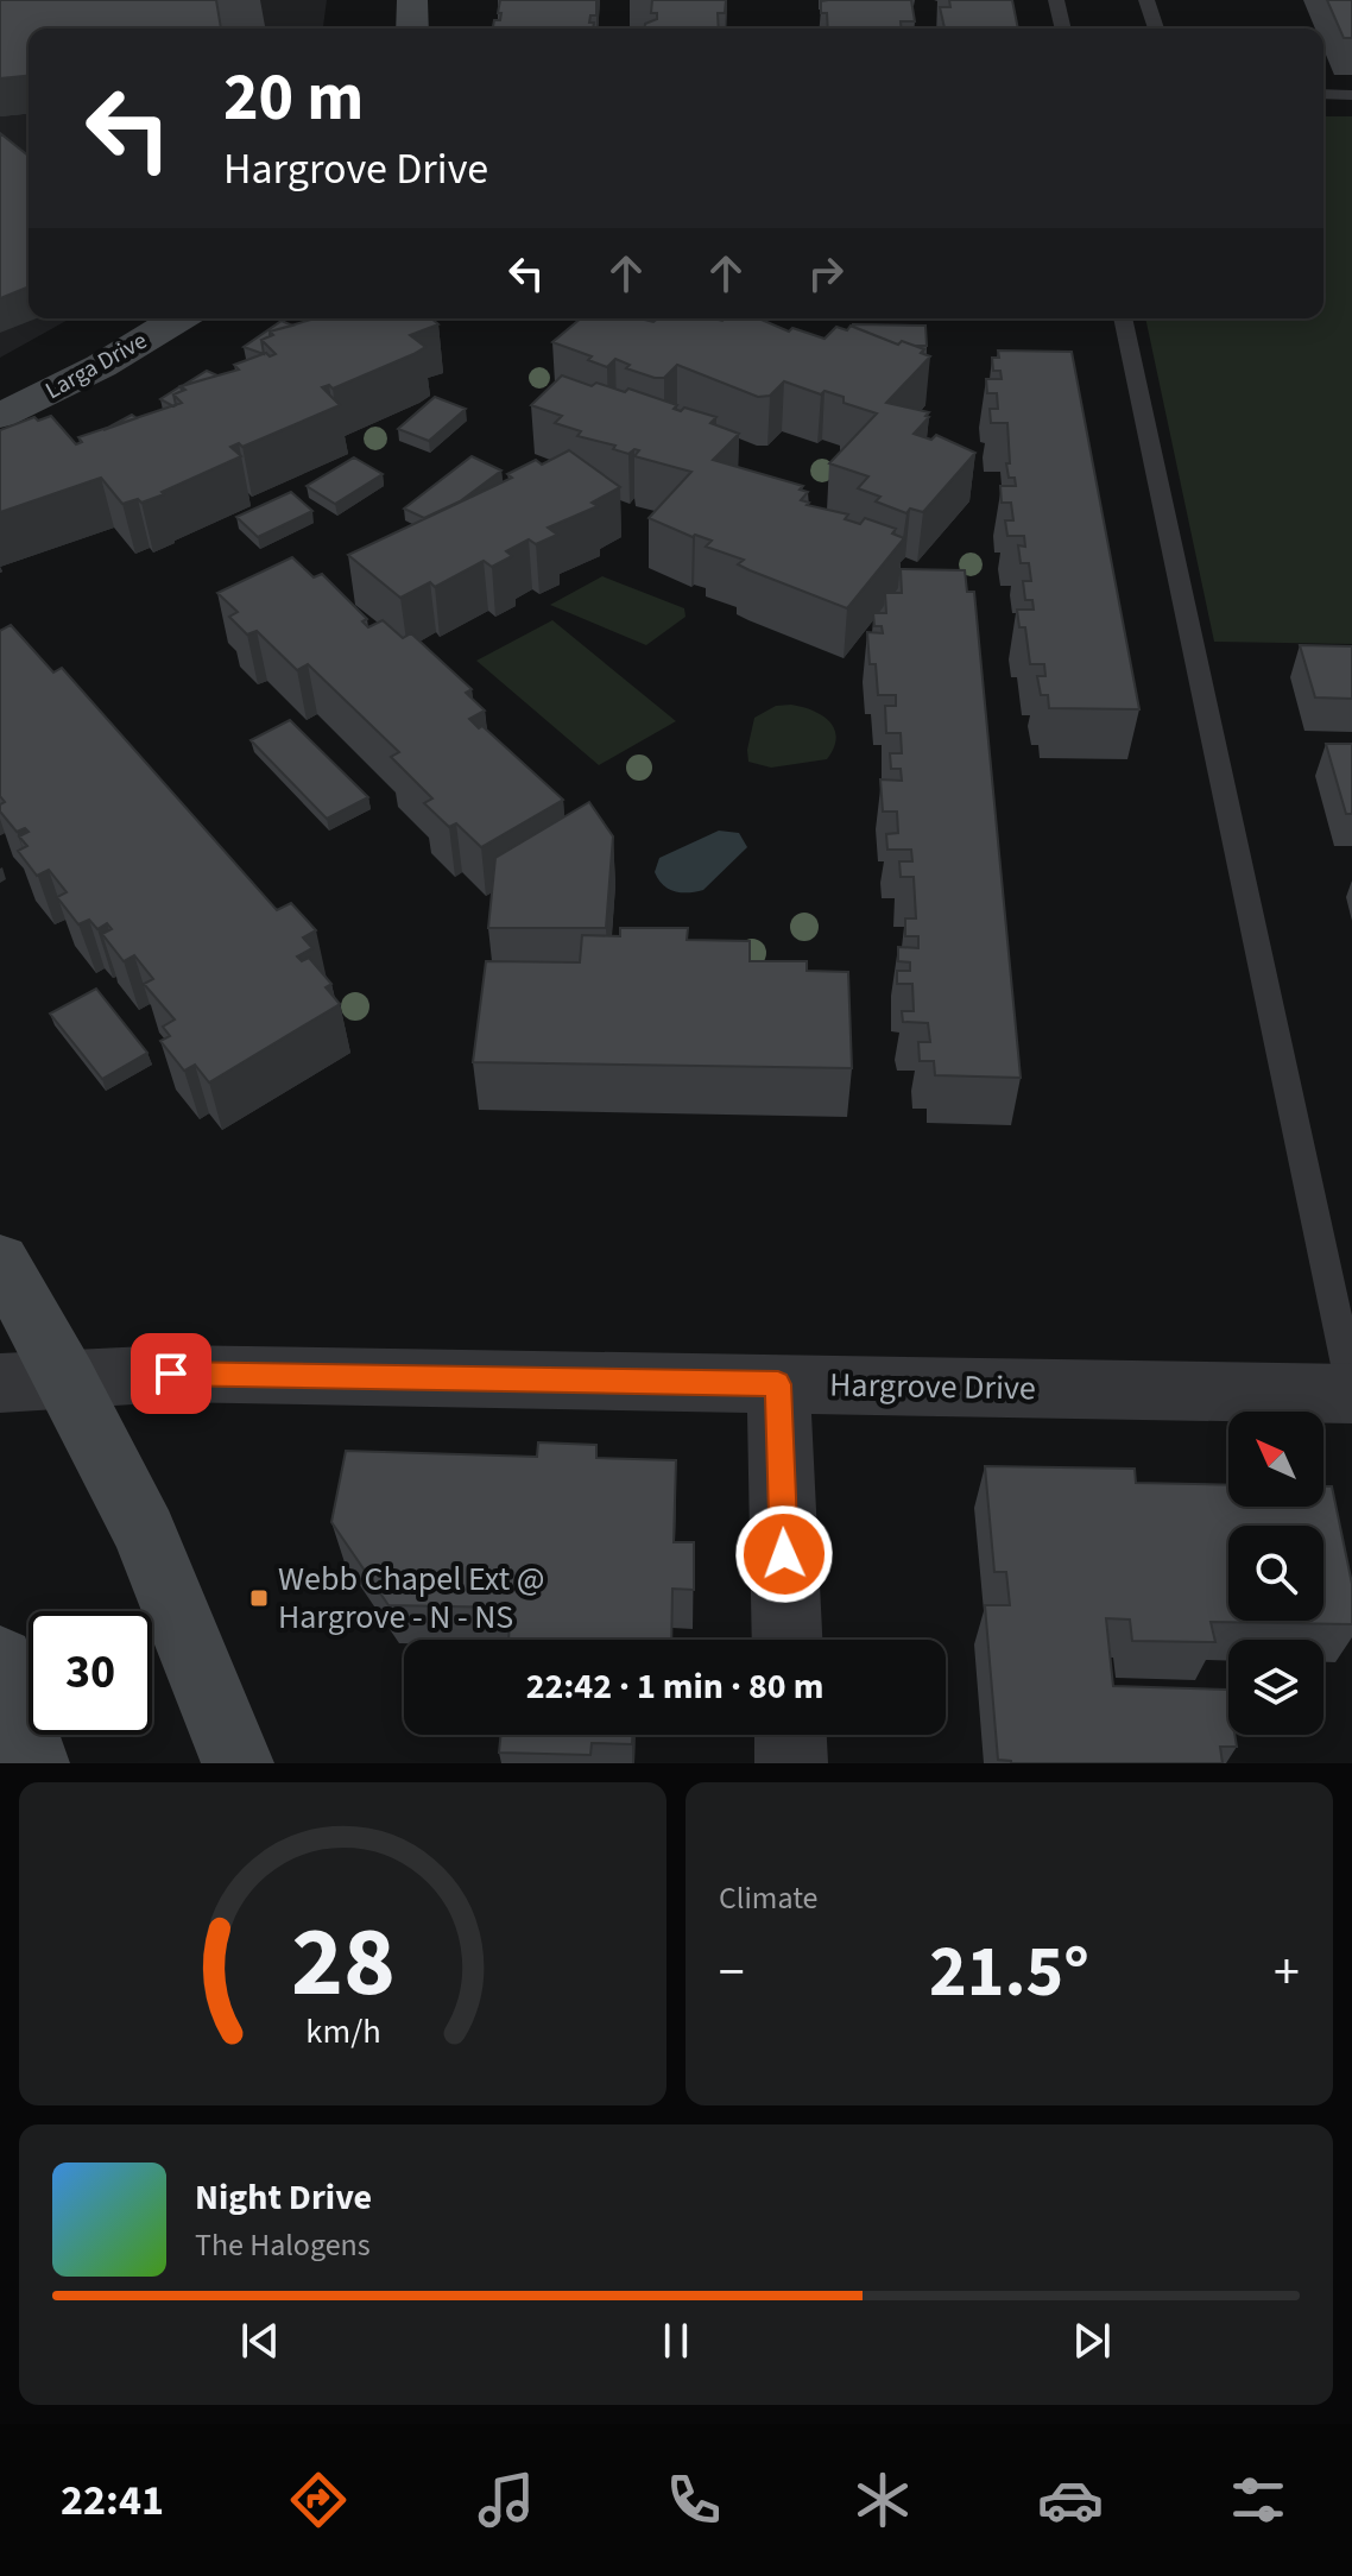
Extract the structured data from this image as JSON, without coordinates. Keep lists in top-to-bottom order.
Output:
{
  "streets": {
    "main road": ["Larga Drive"],
    "street": ["Hargrove Drive"]
  },
  "places": {
    "transit": ["Webb Chapel Ext @ Hargrove - N - NS"]
  },
  "north": "top left",
  "page": {
    "turn": ["20 m", "Hargrove Drive"],
    "limit": "30",
    "trip": "22:42 · 1 min · 80 m",
    "tile": "Climate",
    "heat": ["−", "21.5°", "+"],
    "song": ["Night Drive", "The Halogens"],
    "tabs": "22:41",
    "gauge": ["28", "km/h"]
  }
}
